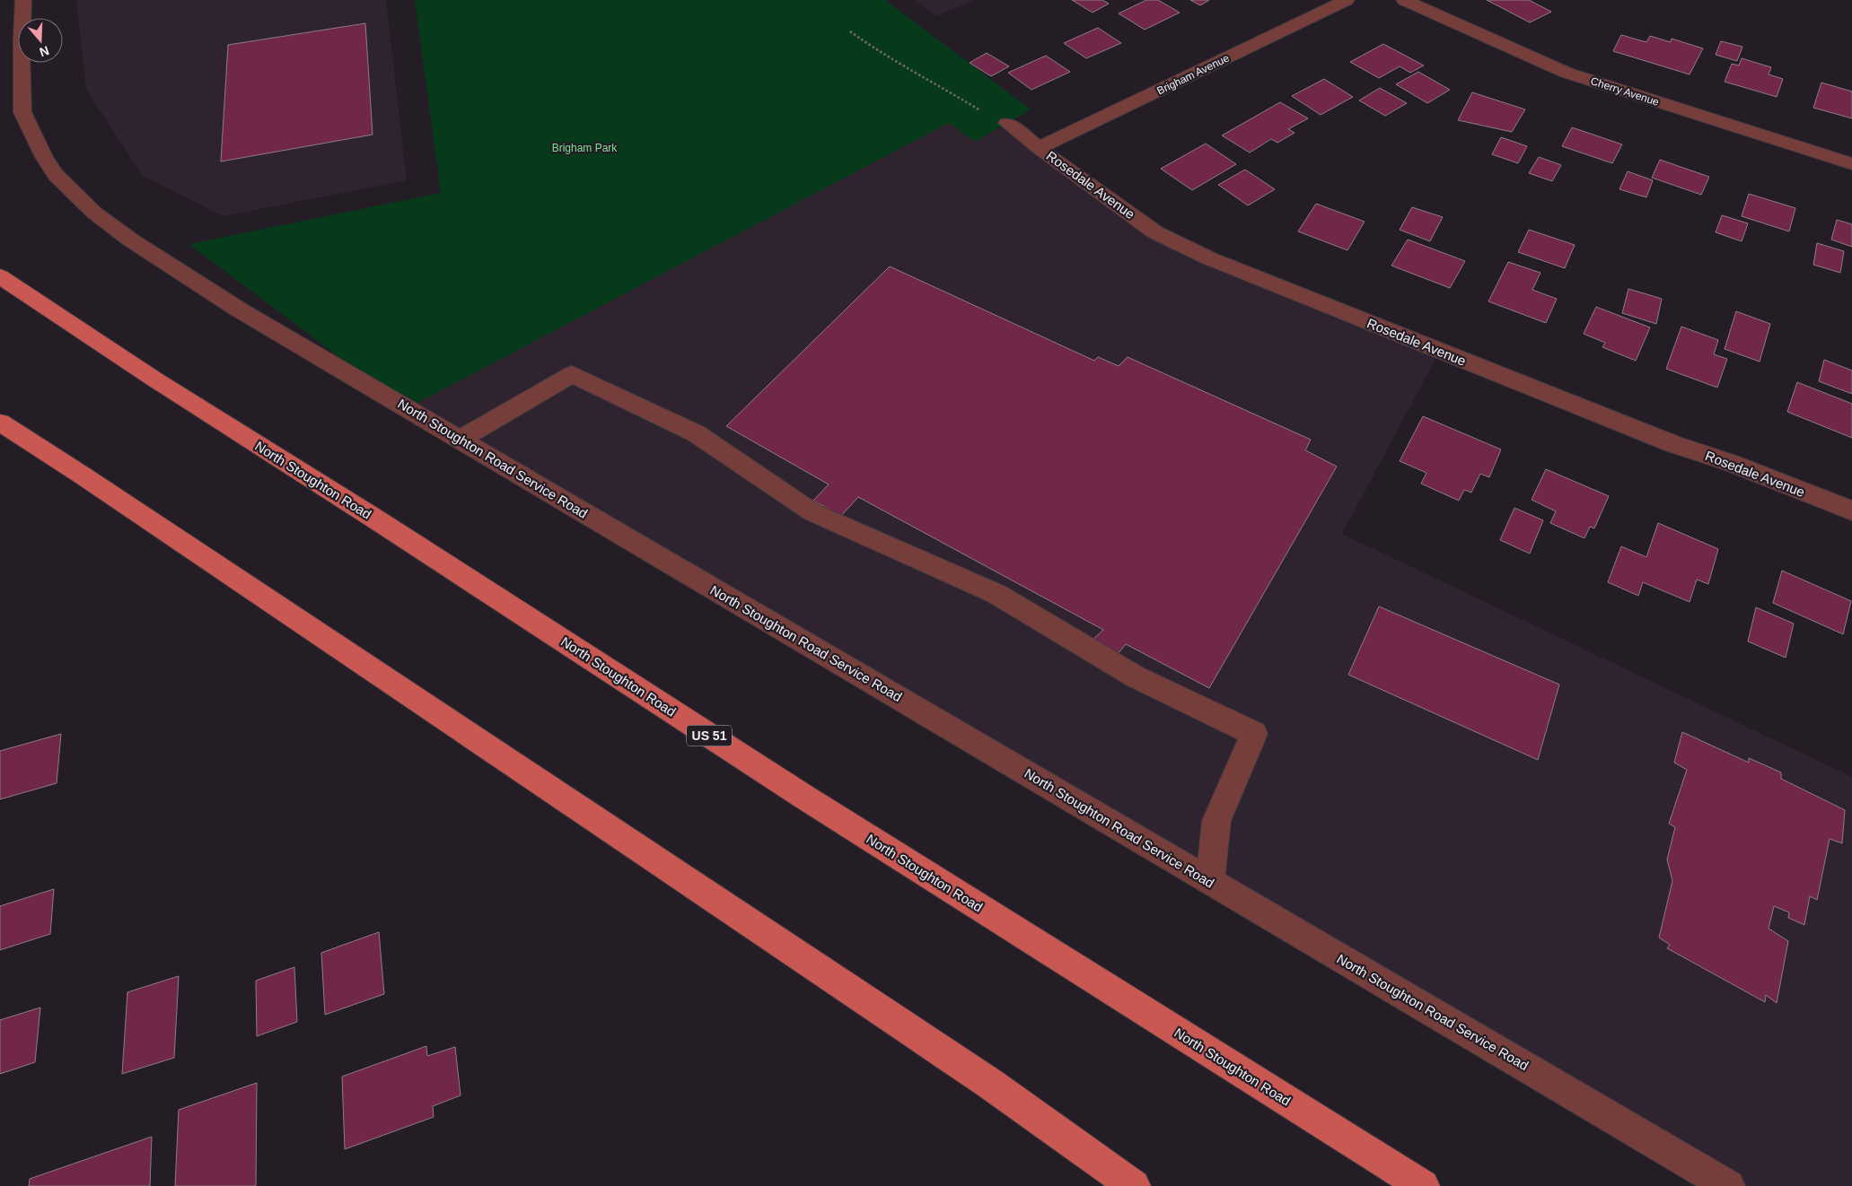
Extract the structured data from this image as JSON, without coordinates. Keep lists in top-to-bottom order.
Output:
{
  "streets": {
    "main road": ["North Stoughton Road", "US 51"],
    "street": [
      "Brigham Avenue",
      "Cherry Avenue",
      "Rosedale Avenue",
      "North Stoughton Road Service Road"
    ]
  },
  "crossings": [
    ["Brigham Avenue", "Rosedale Avenue"]
  ],
  "parks": ["Brigham Park"],
  "north": "bottom"
}
